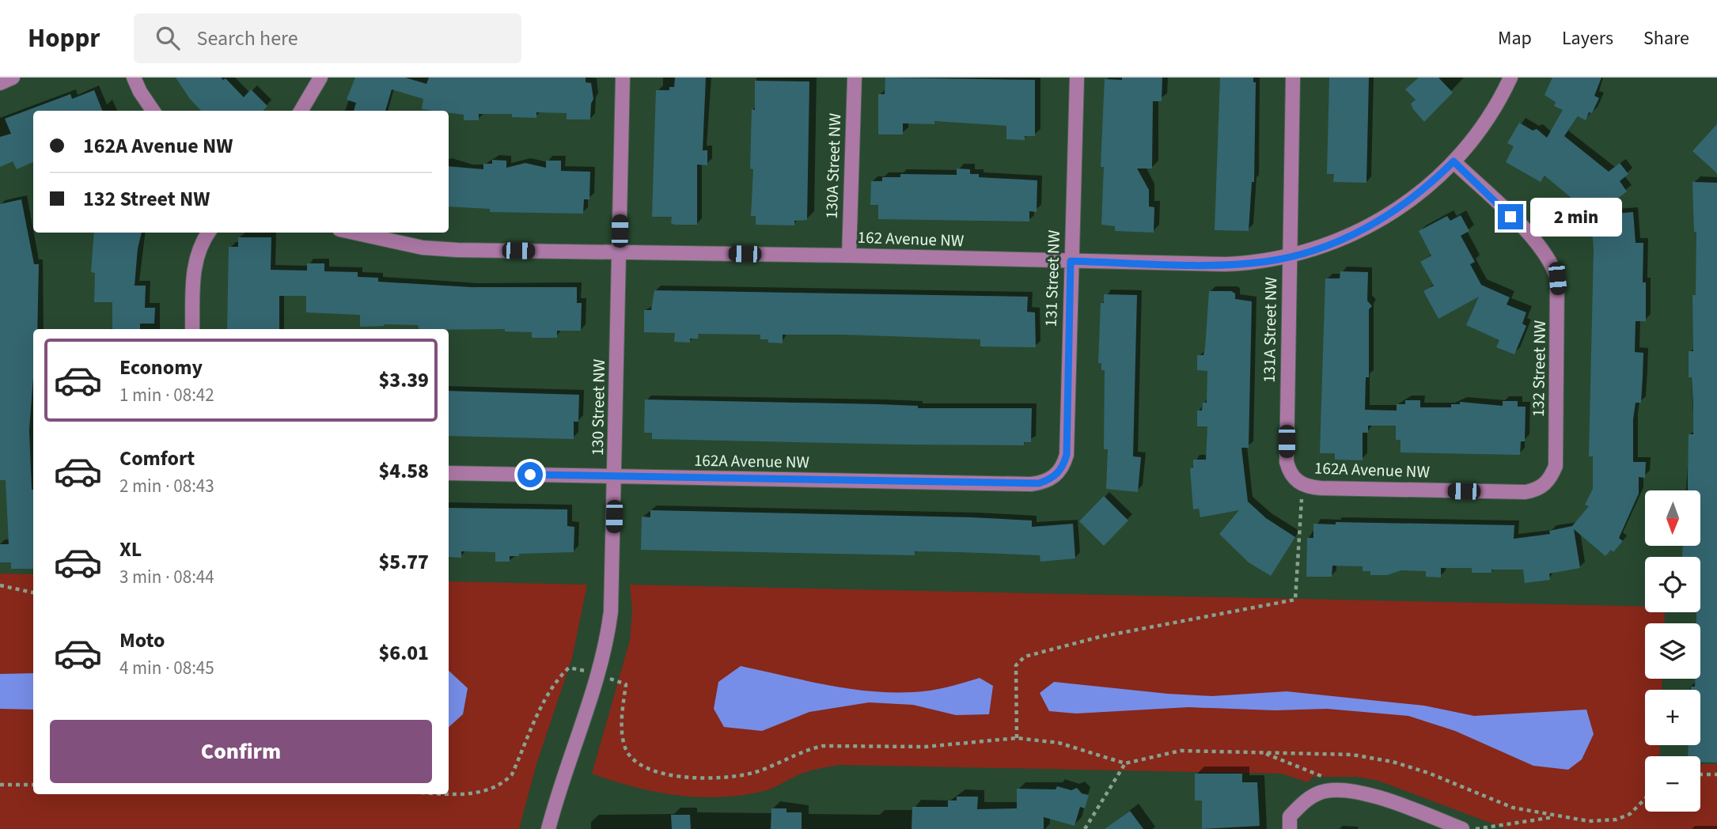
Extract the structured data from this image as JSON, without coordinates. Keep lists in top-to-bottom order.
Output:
{
  "streets": {
    "street": [
      "130A Street NW",
      "162 Avenue NW",
      "131 Street NW",
      "131A Street NW",
      "132 Street NW",
      "130 Street NW",
      "162A Avenue NW"
    ]
  },
  "crossings": [
    ["130A Street NW", "162 Avenue NW"],
    ["162 Avenue NW", "131 Street NW"],
    ["162 Avenue NW", "131A Street NW"],
    ["162 Avenue NW", "132 Street NW"],
    ["162 Avenue NW", "130 Street NW"],
    ["131 Street NW", "162A Avenue NW"],
    ["131A Street NW", "162A Avenue NW"],
    ["132 Street NW", "162A Avenue NW"],
    ["130 Street NW", "162A Avenue NW"]
  ],
  "north": "bottom",
  "page": {
    "header": "Hoppr",
    "search": "Search here",
    "nav": ["Map", "Layers", "Share"],
    "banner": ["162A Avenue NW", "132 Street NW"],
    "bubble": "2 min",
    "list": [
      {
        "name": "Economy",
        "note": "1 min · 08:42",
        "value": "$3.39"
      },
      {
        "name": "Comfort",
        "note": "2 min · 08:43",
        "value": "$4.58"
      },
      {
        "name": "XL",
        "note": "3 min · 08:44",
        "value": "$5.77"
      },
      {
        "name": "Moto",
        "note": "4 min · 08:45",
        "value": "$6.01"
      }
    ],
    "map_buttons": ["+", "−"],
    "buttons": "Confirm"
  }
}
